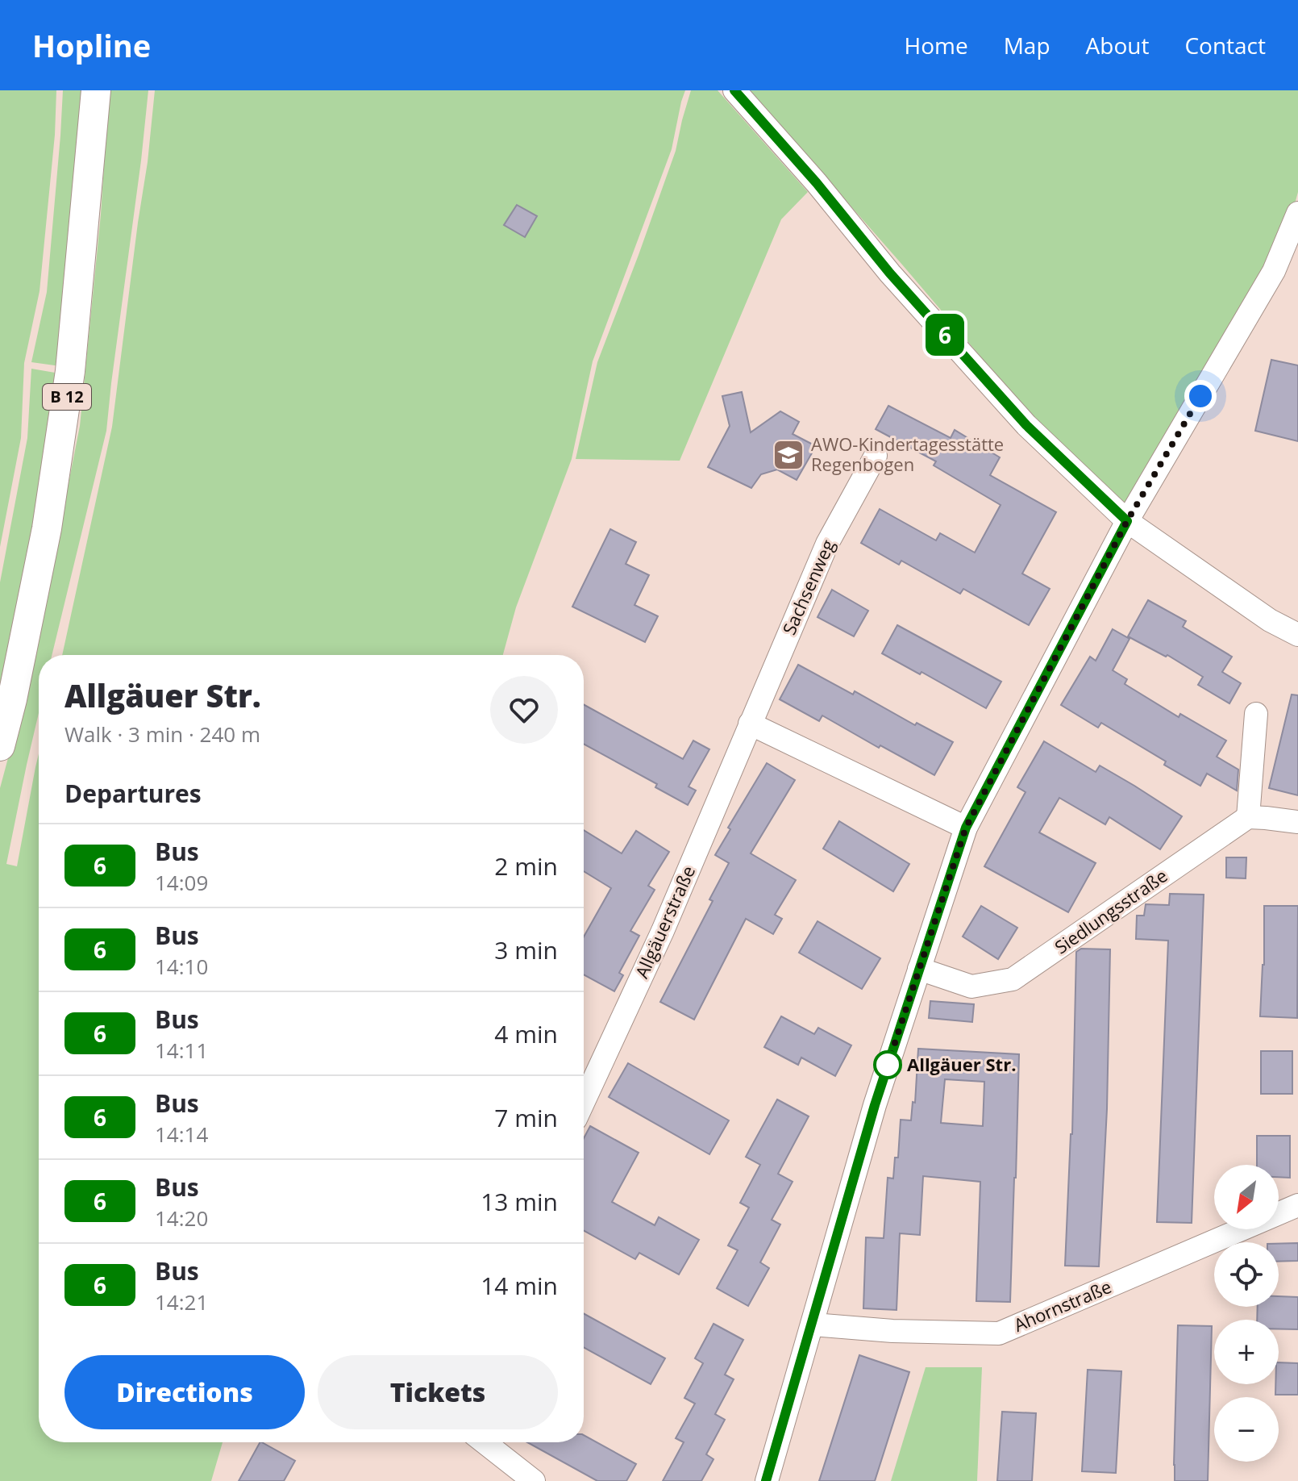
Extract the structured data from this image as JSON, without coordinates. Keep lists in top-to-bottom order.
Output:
{
  "streets": {
    "main road": ["B 12"],
    "street": [
      "Sachsenweg",
      "Siedlungsstraße",
      "Allgäuerstraße",
      "Ahornstraße"
    ]
  },
  "crossings": [
    ["Sachsenweg", "Allgäuerstraße"]
  ],
  "places": {
    "school or university": ["AWO-Kindertagesstätte Regenbogen"],
    "other": ["Allgäuer Str."]
  },
  "lines": ["bus line 6"],
  "north": "bottom left",
  "page": {
    "header": "Hopline",
    "nav": [
      "Home",
      "Map",
      "About",
      "Contact"
    ],
    "on_map": "6",
    "heading": [
      ["Allgäuer Str.", "Walk · 3 min · 240 m"],
      "Departures"
    ],
    "list": [
      {
        "mark": "6",
        "name": "Bus",
        "note": "14:09",
        "value": "2 min"
      },
      {
        "mark": "6",
        "name": "Bus",
        "note": "14:10",
        "value": "3 min"
      },
      {
        "mark": "6",
        "name": "Bus",
        "note": "14:11",
        "value": "4 min"
      },
      {
        "mark": "6",
        "name": "Bus",
        "note": "14:14",
        "value": "7 min"
      },
      {
        "mark": "6",
        "name": "Bus",
        "note": "14:20",
        "value": "13 min"
      },
      {
        "mark": "6",
        "name": "Bus",
        "note": "14:21",
        "value": "14 min"
      }
    ],
    "map_buttons": ["+", "−"],
    "buttons": ["Directions", "Tickets"]
  }
}
